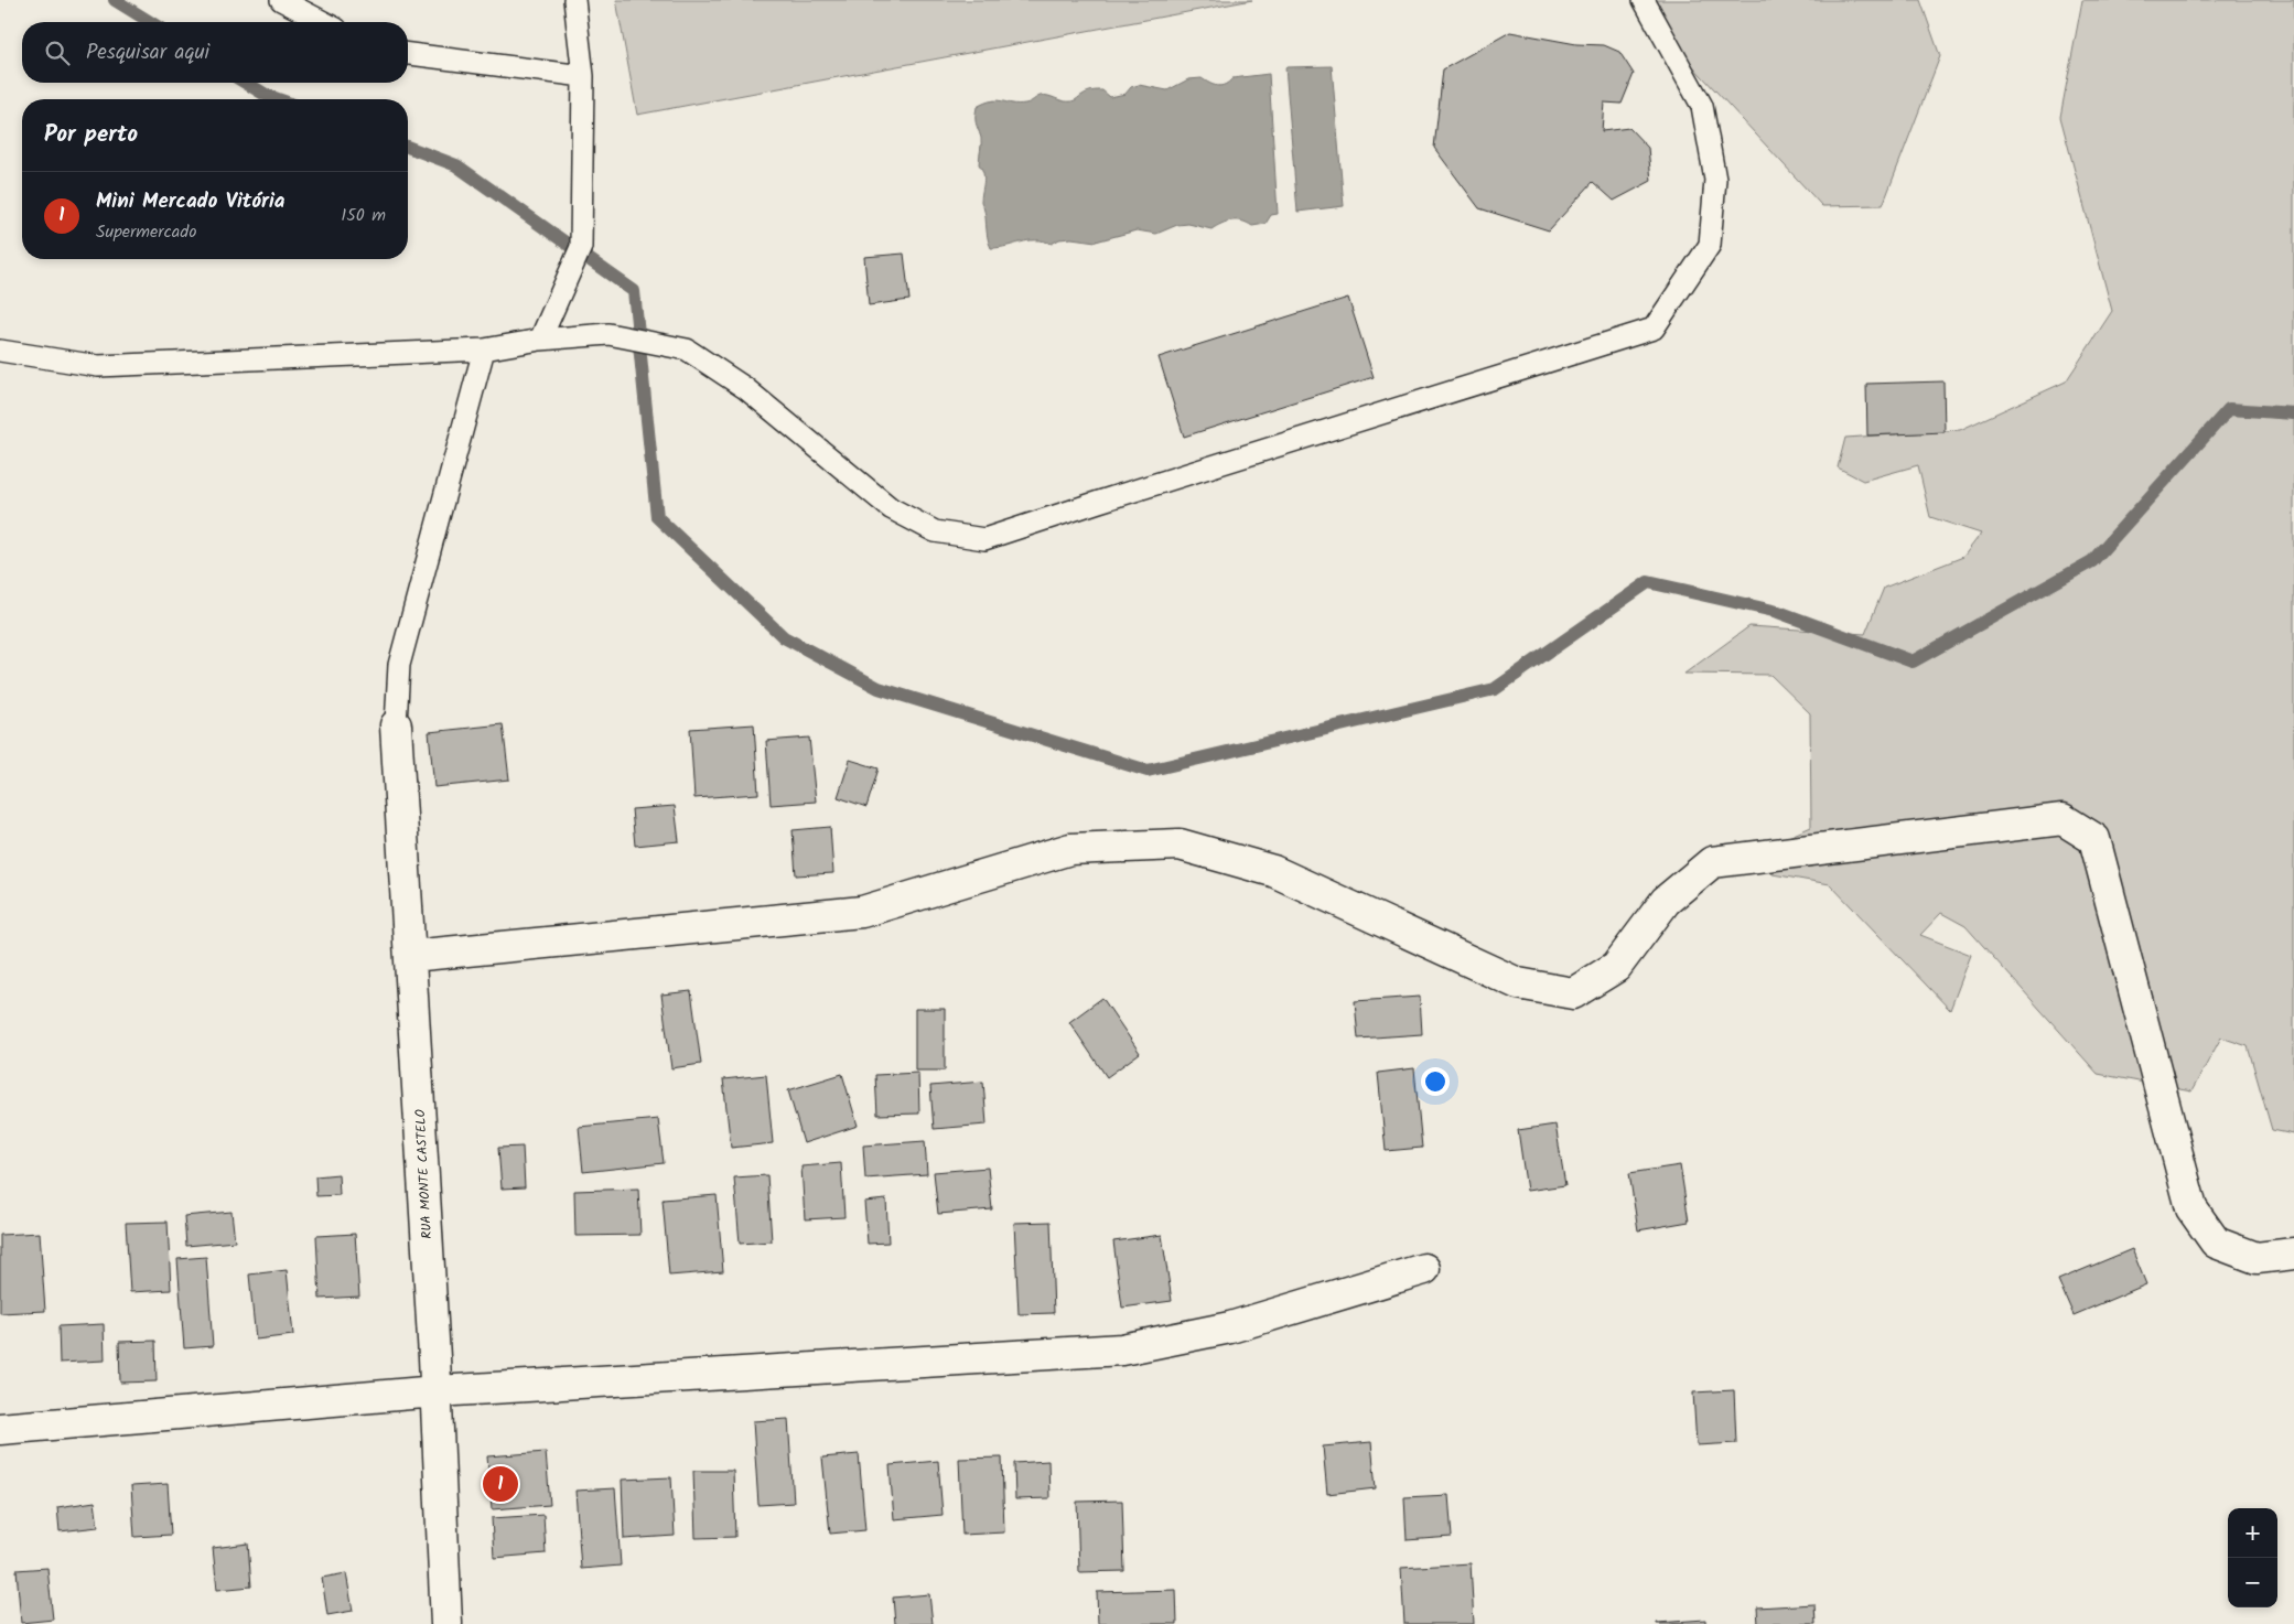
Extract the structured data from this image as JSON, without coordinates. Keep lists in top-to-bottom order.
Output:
{
  "streets": {
    "street": ["RUA MONTE CASTELO"]
  },
  "page": {
    "search": "Pesquisar aqui",
    "heading": "Por perto",
    "list": [
      {
        "mark": "1",
        "name": "Mini Mercado Vitória",
        "note": "Supermercado",
        "value": "150 m"
      }
    ],
    "pins": "1",
    "map_buttons": ["+", "−"]
  }
}
